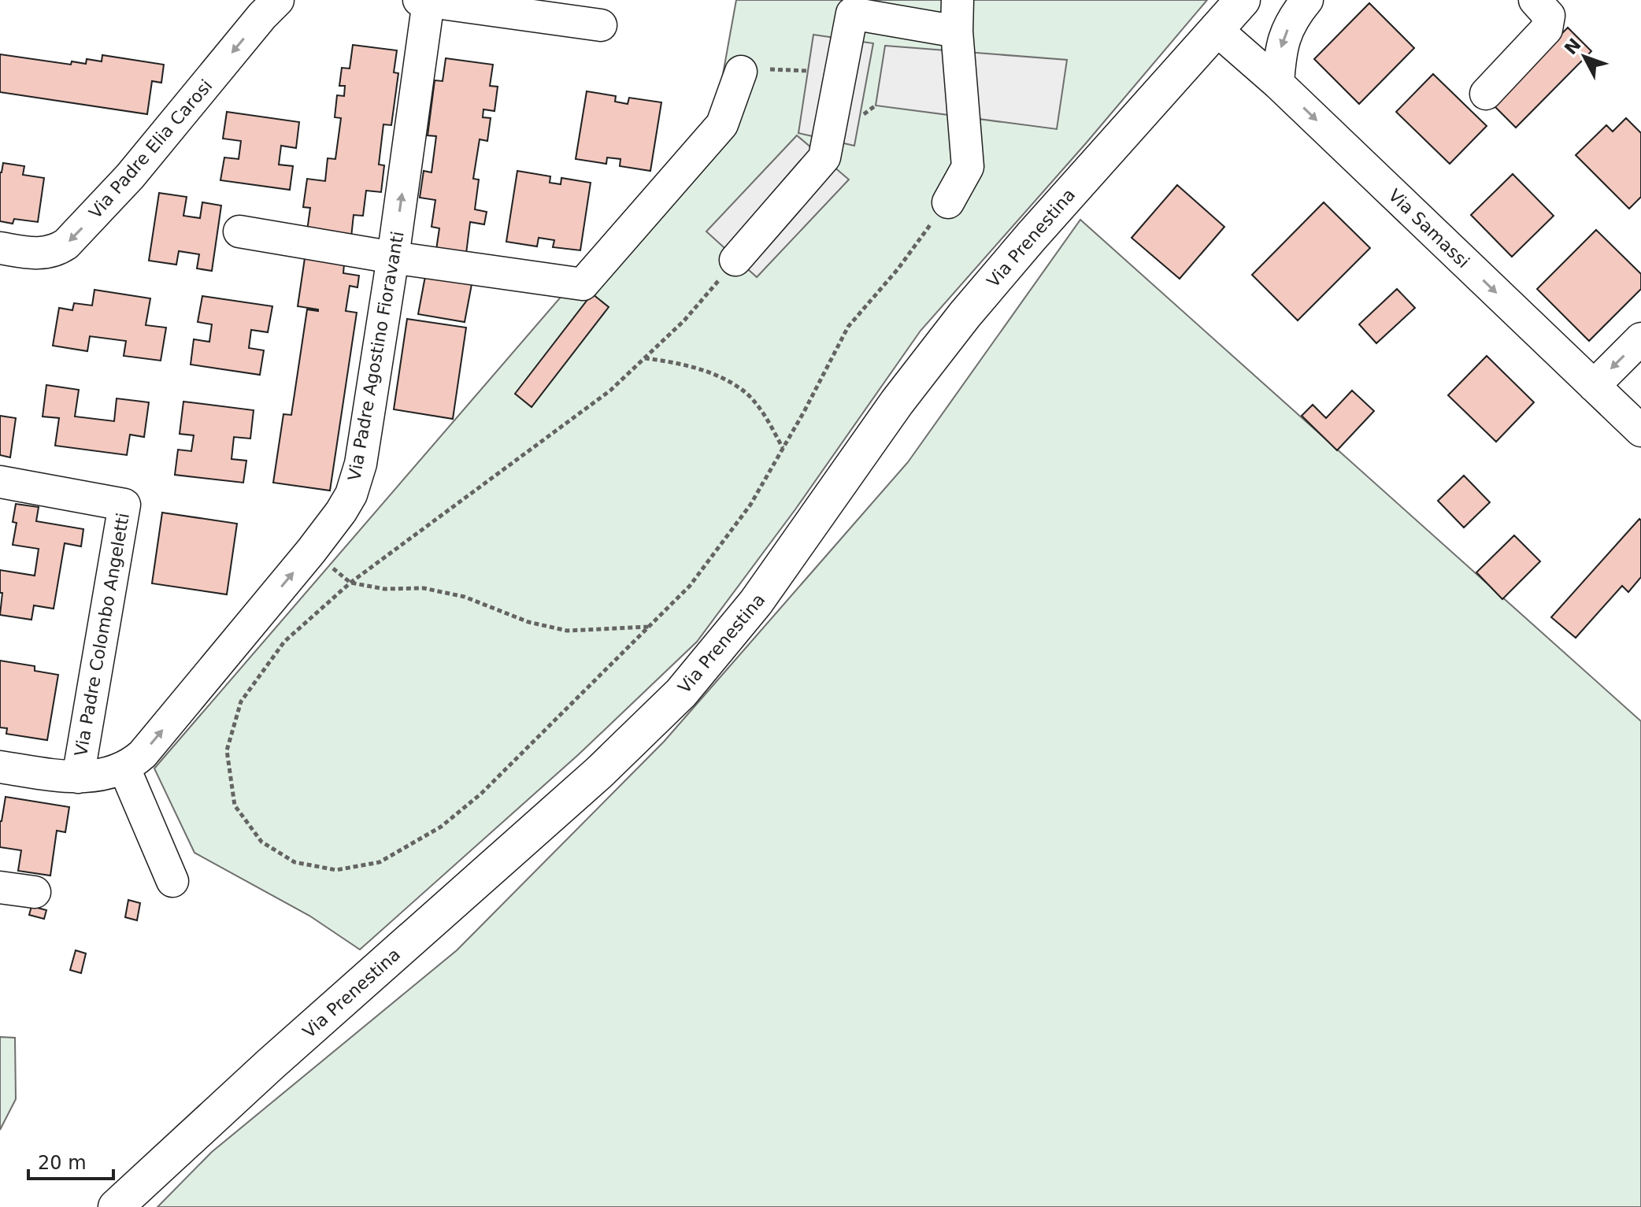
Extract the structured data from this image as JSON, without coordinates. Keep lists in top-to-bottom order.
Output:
{
  "streets": {
    "main road": ["Via Prenestina"],
    "street": [
      "Via Padre Elia Carosi",
      "Via Samassi",
      "Via Padre Agostino Fioravanti",
      "Via Padre Colombo Angeletti"
    ]
  },
  "crossings": [
    ["Via Samassi", "Via Prenestina"],
    ["Via Padre Agostino Fioravanti", "Via Padre Colombo Angeletti"]
  ],
  "one_way": ["Via Padre Elia Carosi", "Via Samassi", "Via Padre Agostino Fioravanti"],
  "scale_bar": "20 m",
  "north": "top left"
}
